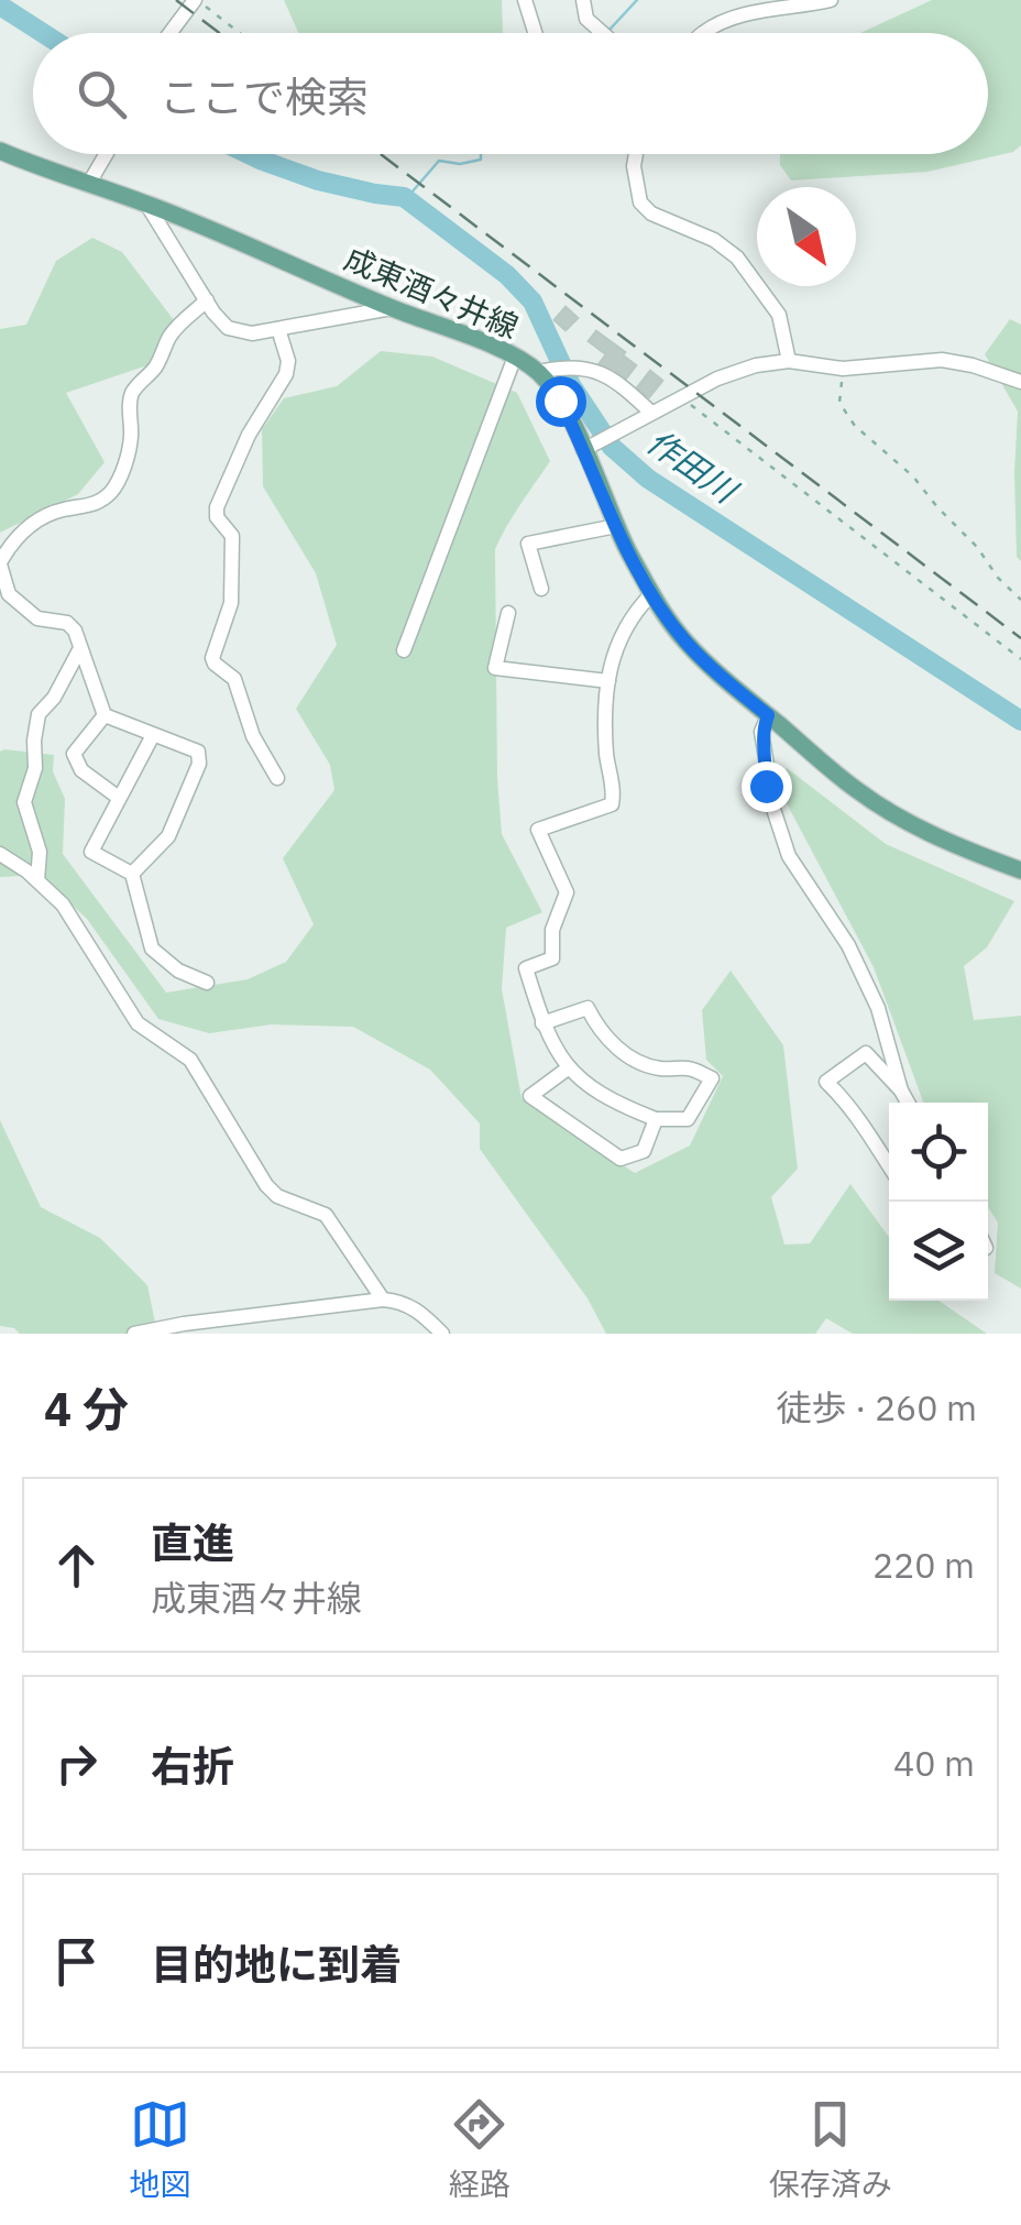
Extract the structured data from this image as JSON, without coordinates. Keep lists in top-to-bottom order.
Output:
{
  "streets": {
    "main road": ["成東酒々井線"]
  },
  "water": ["作田川"],
  "north": "bottom right",
  "page": {
    "search": "ここで検索",
    "heading": ["4 分", "徒歩 · 260 m"],
    "list": [
      ["直進", "成東酒々井線", "220 m"],
      ["右折", "40 m"],
      "目的地に到着"
    ],
    "nav": ["地図", "経路", "保存済み"]
  }
}
